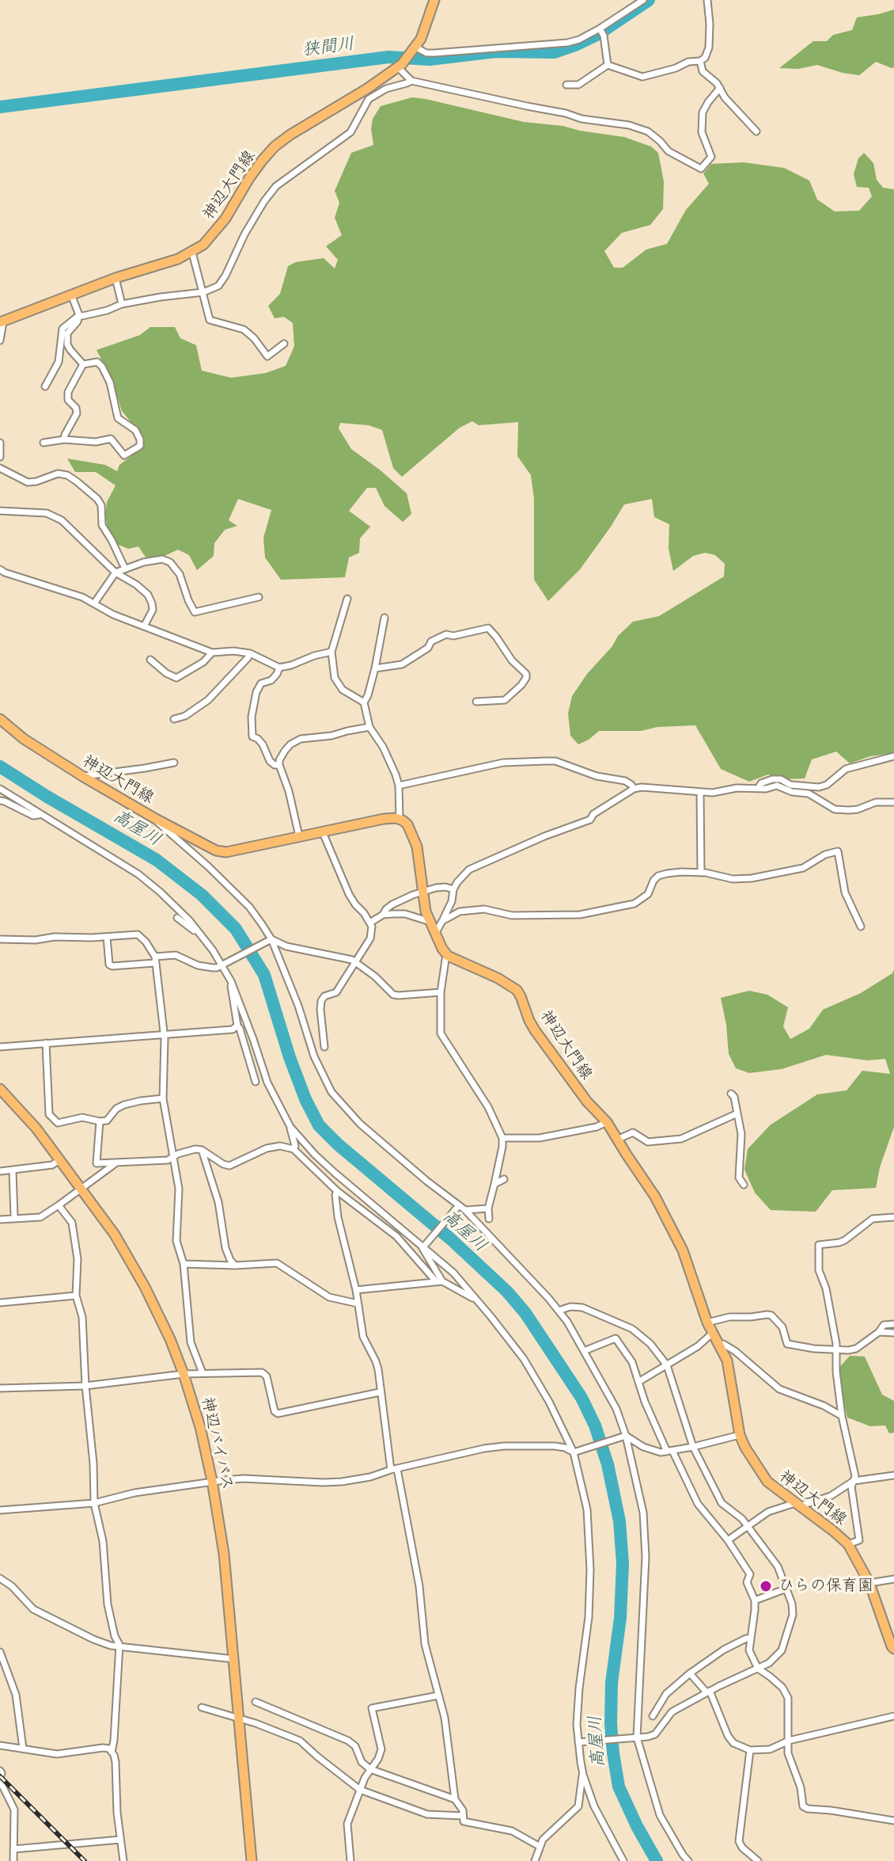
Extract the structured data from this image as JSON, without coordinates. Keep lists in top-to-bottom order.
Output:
{
  "streets": {
    "main road": ["神辺大門線", "神辺バイパス"]
  },
  "water": ["狭間川", "高屋川"],
  "places": ["ひらの保育園"]
}
